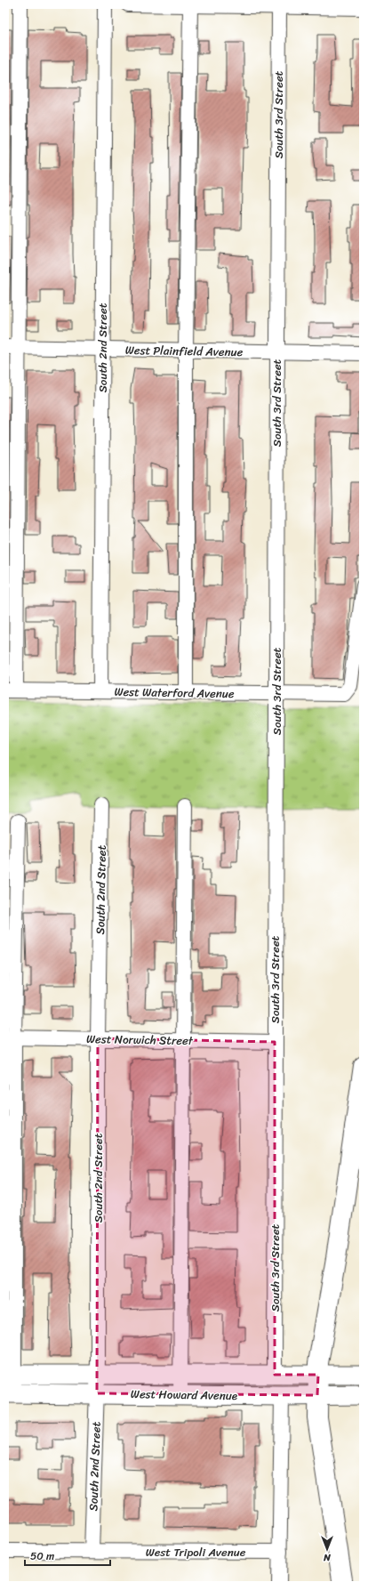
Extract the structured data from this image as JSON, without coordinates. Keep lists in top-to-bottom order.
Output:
{
  "streets": {
    "main road": ["West Howard Avenue"],
    "street": [
      "South 3rd Street",
      "South 2nd Street",
      "West Plainfield Avenue",
      "West Waterford Avenue",
      "West Norwich Street",
      "West Tripoli Avenue"
    ]
  },
  "crossings": [
    ["South 3rd Street", "West Plainfield Avenue"],
    ["South 3rd Street", "West Waterford Avenue"],
    ["South 3rd Street", "West Norwich Street"],
    ["South 3rd Street", "West Howard Avenue"],
    ["South 2nd Street", "West Plainfield Avenue"],
    ["South 2nd Street", "West Waterford Avenue"],
    ["South 2nd Street", "West Norwich Street"],
    ["South 2nd Street", "West Howard Avenue"],
    ["South 2nd Street", "West Tripoli Avenue"]
  ],
  "scale_bar": "50 m",
  "north": "bottom"
}
